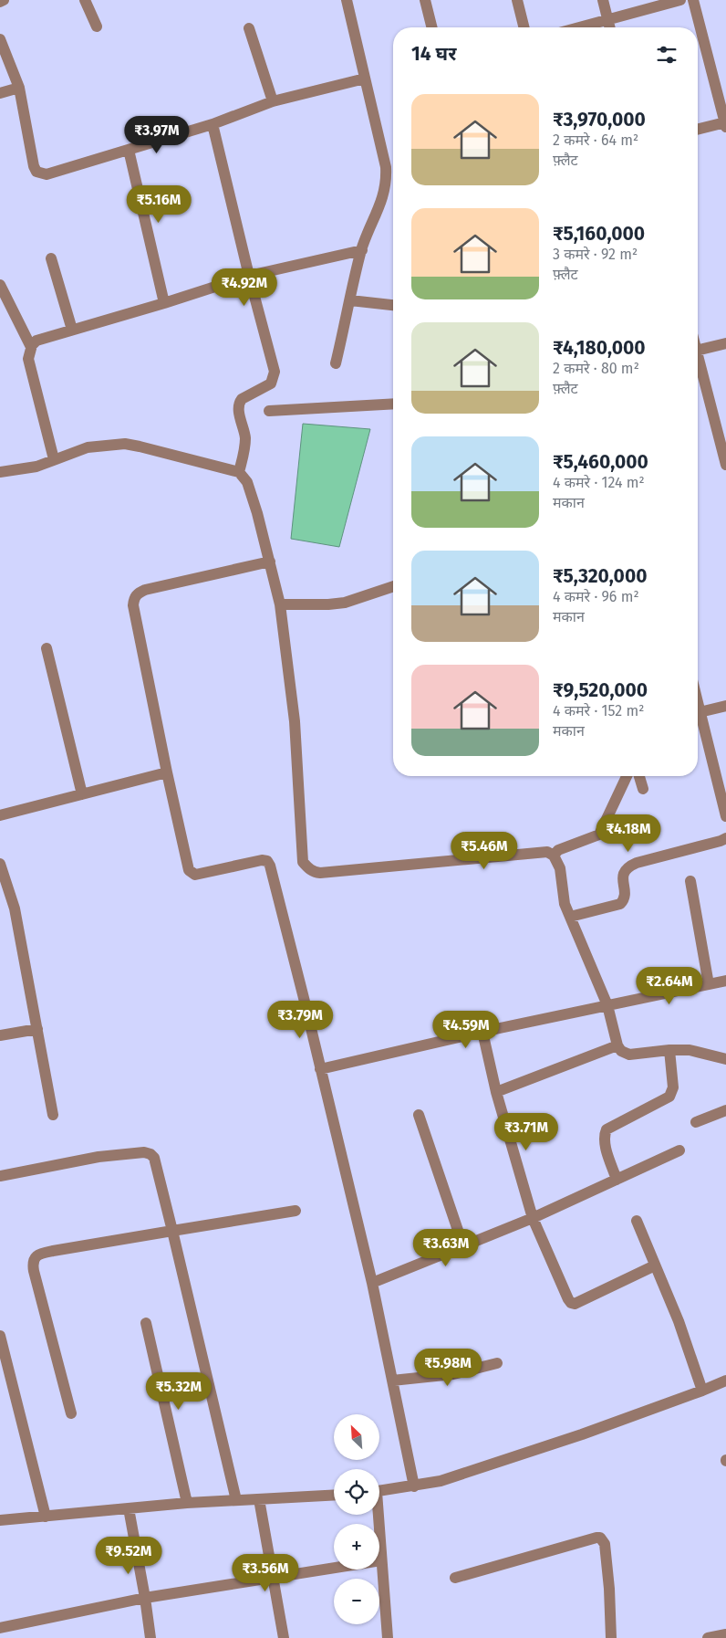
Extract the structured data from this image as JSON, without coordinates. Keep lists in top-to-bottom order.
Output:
{
  "north": "top left",
  "page": {
    "heading": "14 घर",
    "list": [
      {
        "name": "₹3,970,000",
        "note": "2 कमरे · 64 m² · फ़्लैट"
      },
      {
        "name": "₹5,160,000",
        "note": "3 कमरे · 92 m² · फ़्लैट"
      },
      {
        "name": "₹4,180,000",
        "note": "2 कमरे · 80 m² · फ़्लैट"
      },
      {
        "name": "₹5,460,000",
        "note": "4 कमरे · 124 m² · मकान"
      },
      {
        "name": "₹5,320,000",
        "note": "4 कमरे · 96 m² · मकान"
      },
      {
        "name": "₹9,520,000",
        "note": "4 कमरे · 152 m² · मकान"
      }
    ],
    "price": [
      "₹3.97M",
      "₹5.16M",
      "₹4.92M",
      "₹4.18M",
      "₹5.46M",
      "₹2.64M",
      "₹3.79M",
      "₹4.59M",
      "₹3.71M",
      "₹3.63M",
      "₹5.98M",
      "₹5.32M",
      "₹9.52M",
      "₹3.56M"
    ],
    "map_buttons": ["+", "−"]
  }
}
